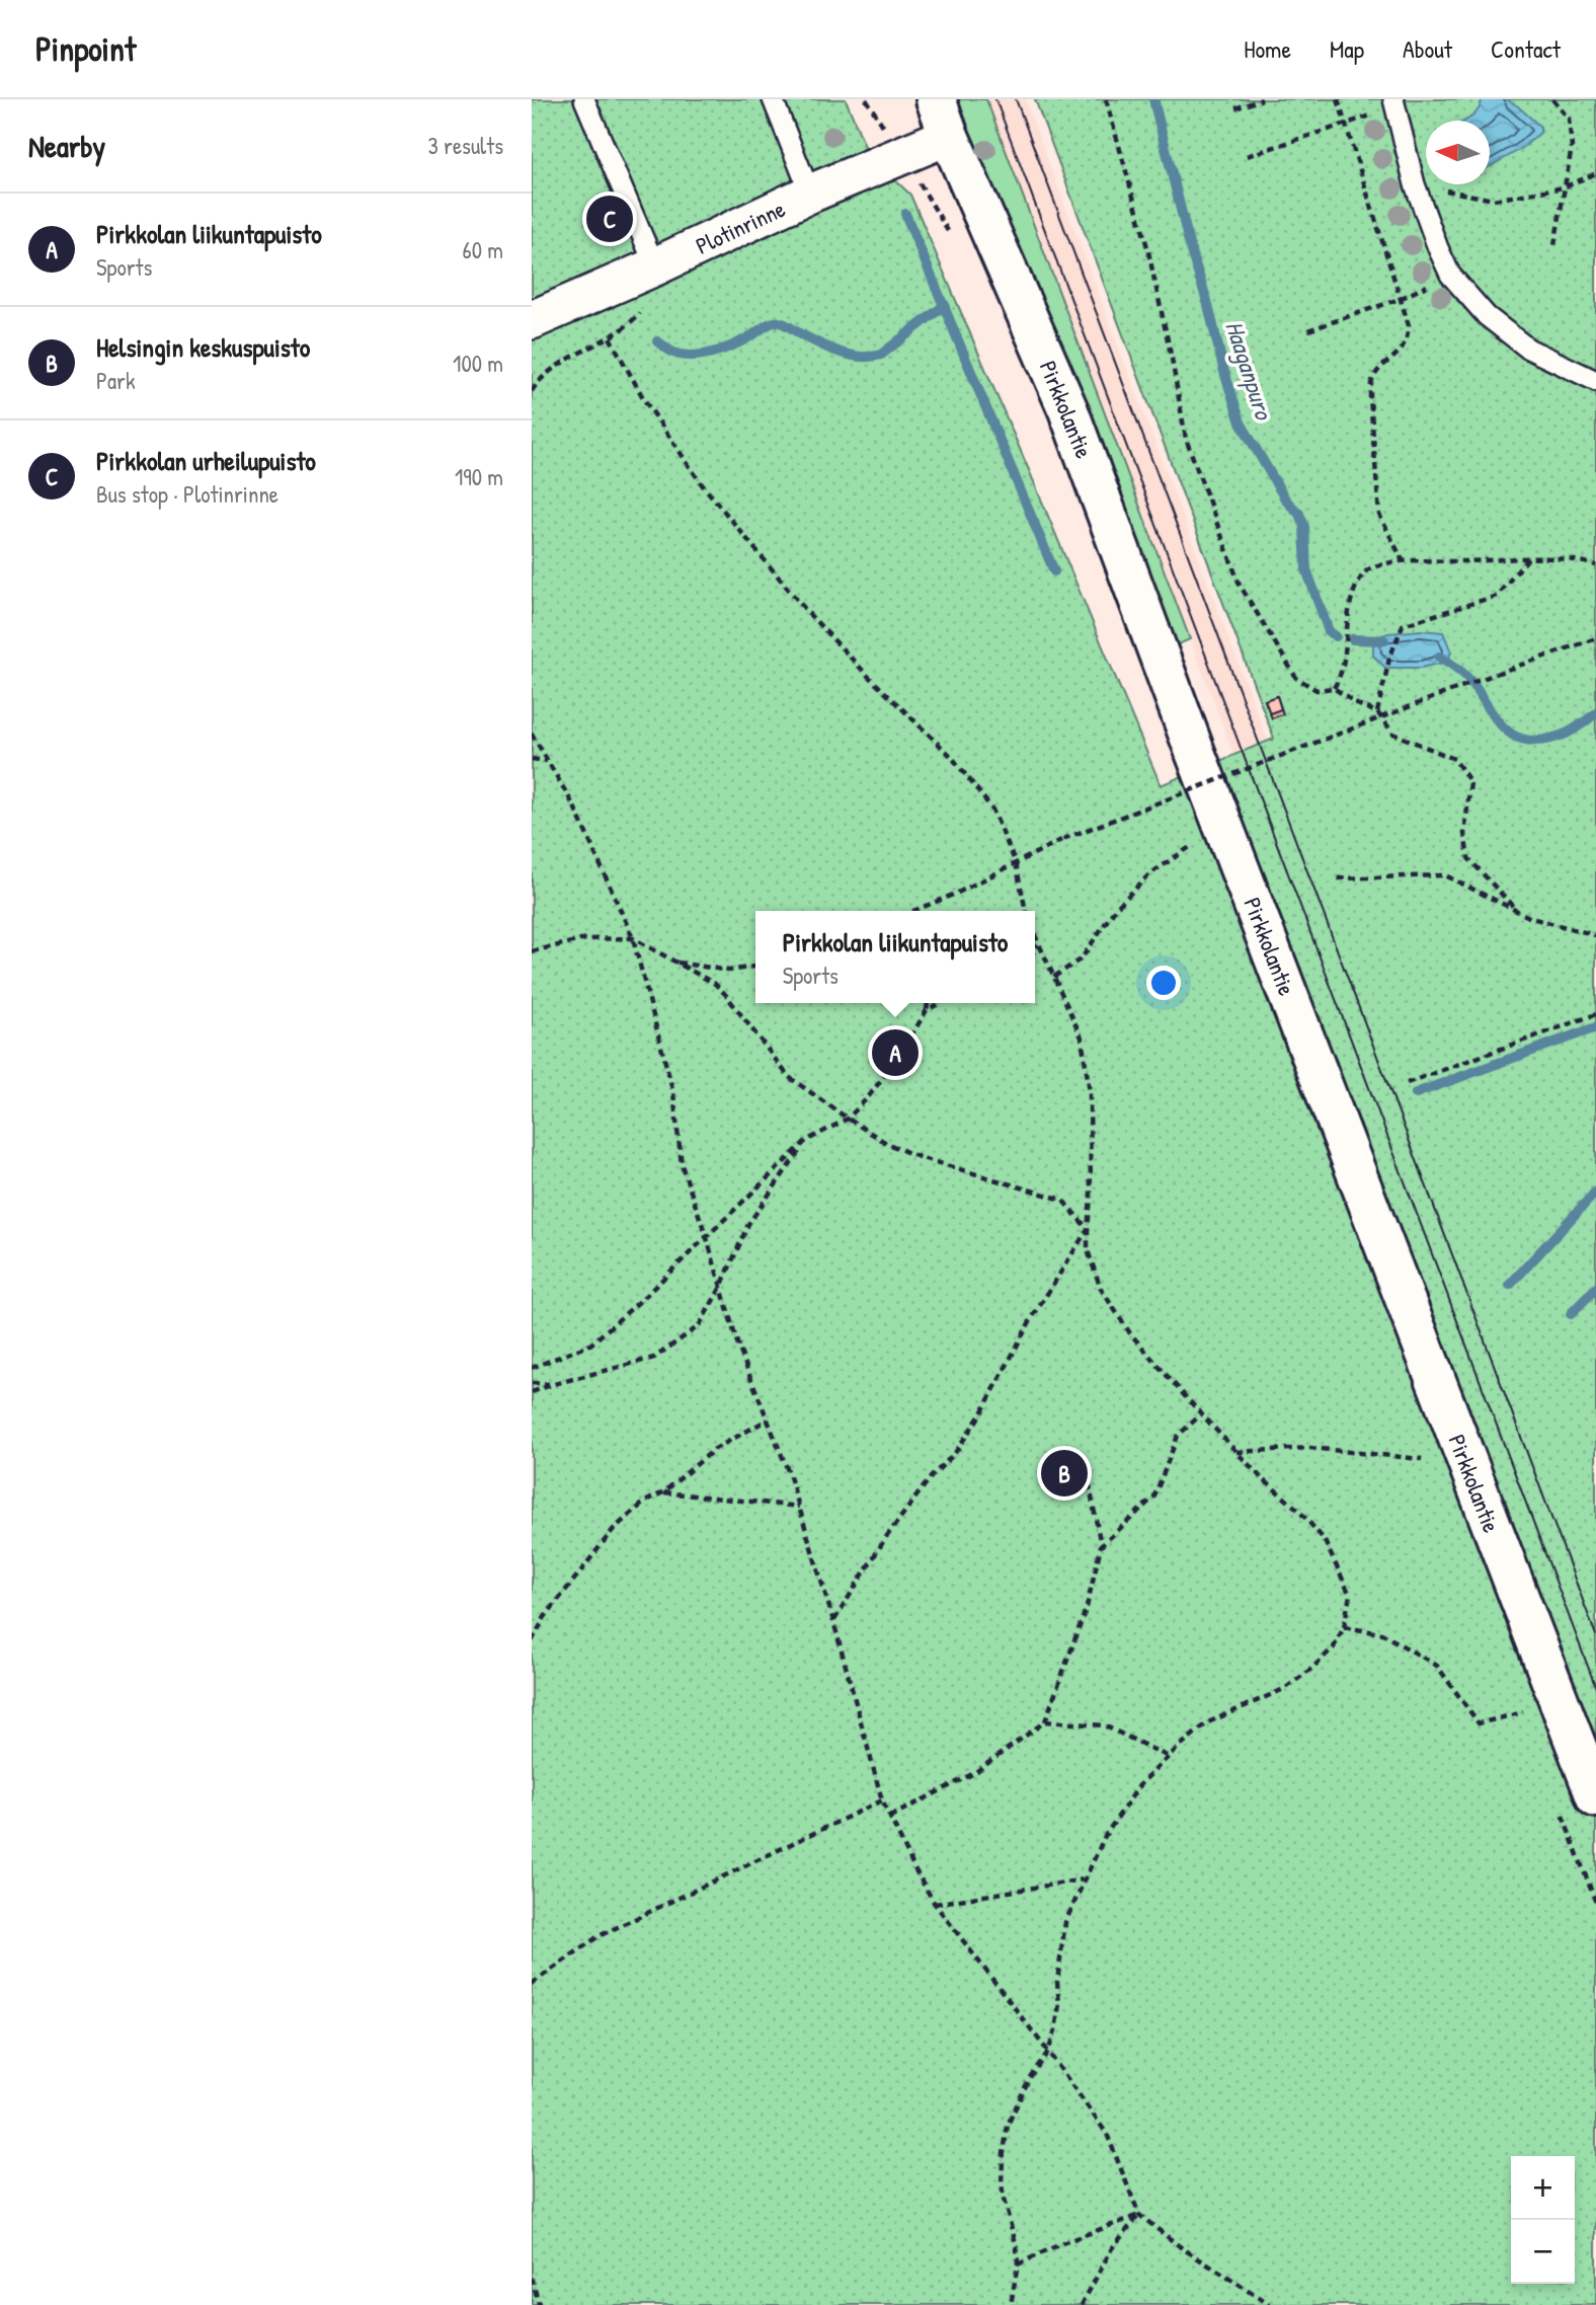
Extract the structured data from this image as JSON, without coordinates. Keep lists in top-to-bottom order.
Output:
{
  "streets": {
    "main road": ["Pirkkolantie"],
    "street": ["Plotinrinne"]
  },
  "crossings": [
    ["Plotinrinne", "Pirkkolantie"]
  ],
  "water": ["Haaganpuro"],
  "north": "left",
  "page": {
    "header": "Pinpoint",
    "nav": [
      "Home",
      "Map",
      "About",
      "Contact"
    ],
    "heading": ["Nearby", "3 results"],
    "list": [
      {
        "mark": "A",
        "name": "Pirkkolan liikuntapuisto",
        "note": "Sports",
        "value": "60 m"
      },
      {
        "mark": "B",
        "name": "Helsingin keskuspuisto",
        "note": "Park",
        "value": "100 m"
      },
      {
        "mark": "C",
        "name": "Pirkkolan urheilupuisto",
        "note": "Bus stop · Plotinrinne",
        "value": "190 m"
      }
    ],
    "pins": ["C", "A", "B"],
    "popup": ["Pirkkolan liikuntapuisto", "Sports"],
    "map_buttons": ["+", "−"]
  }
}
